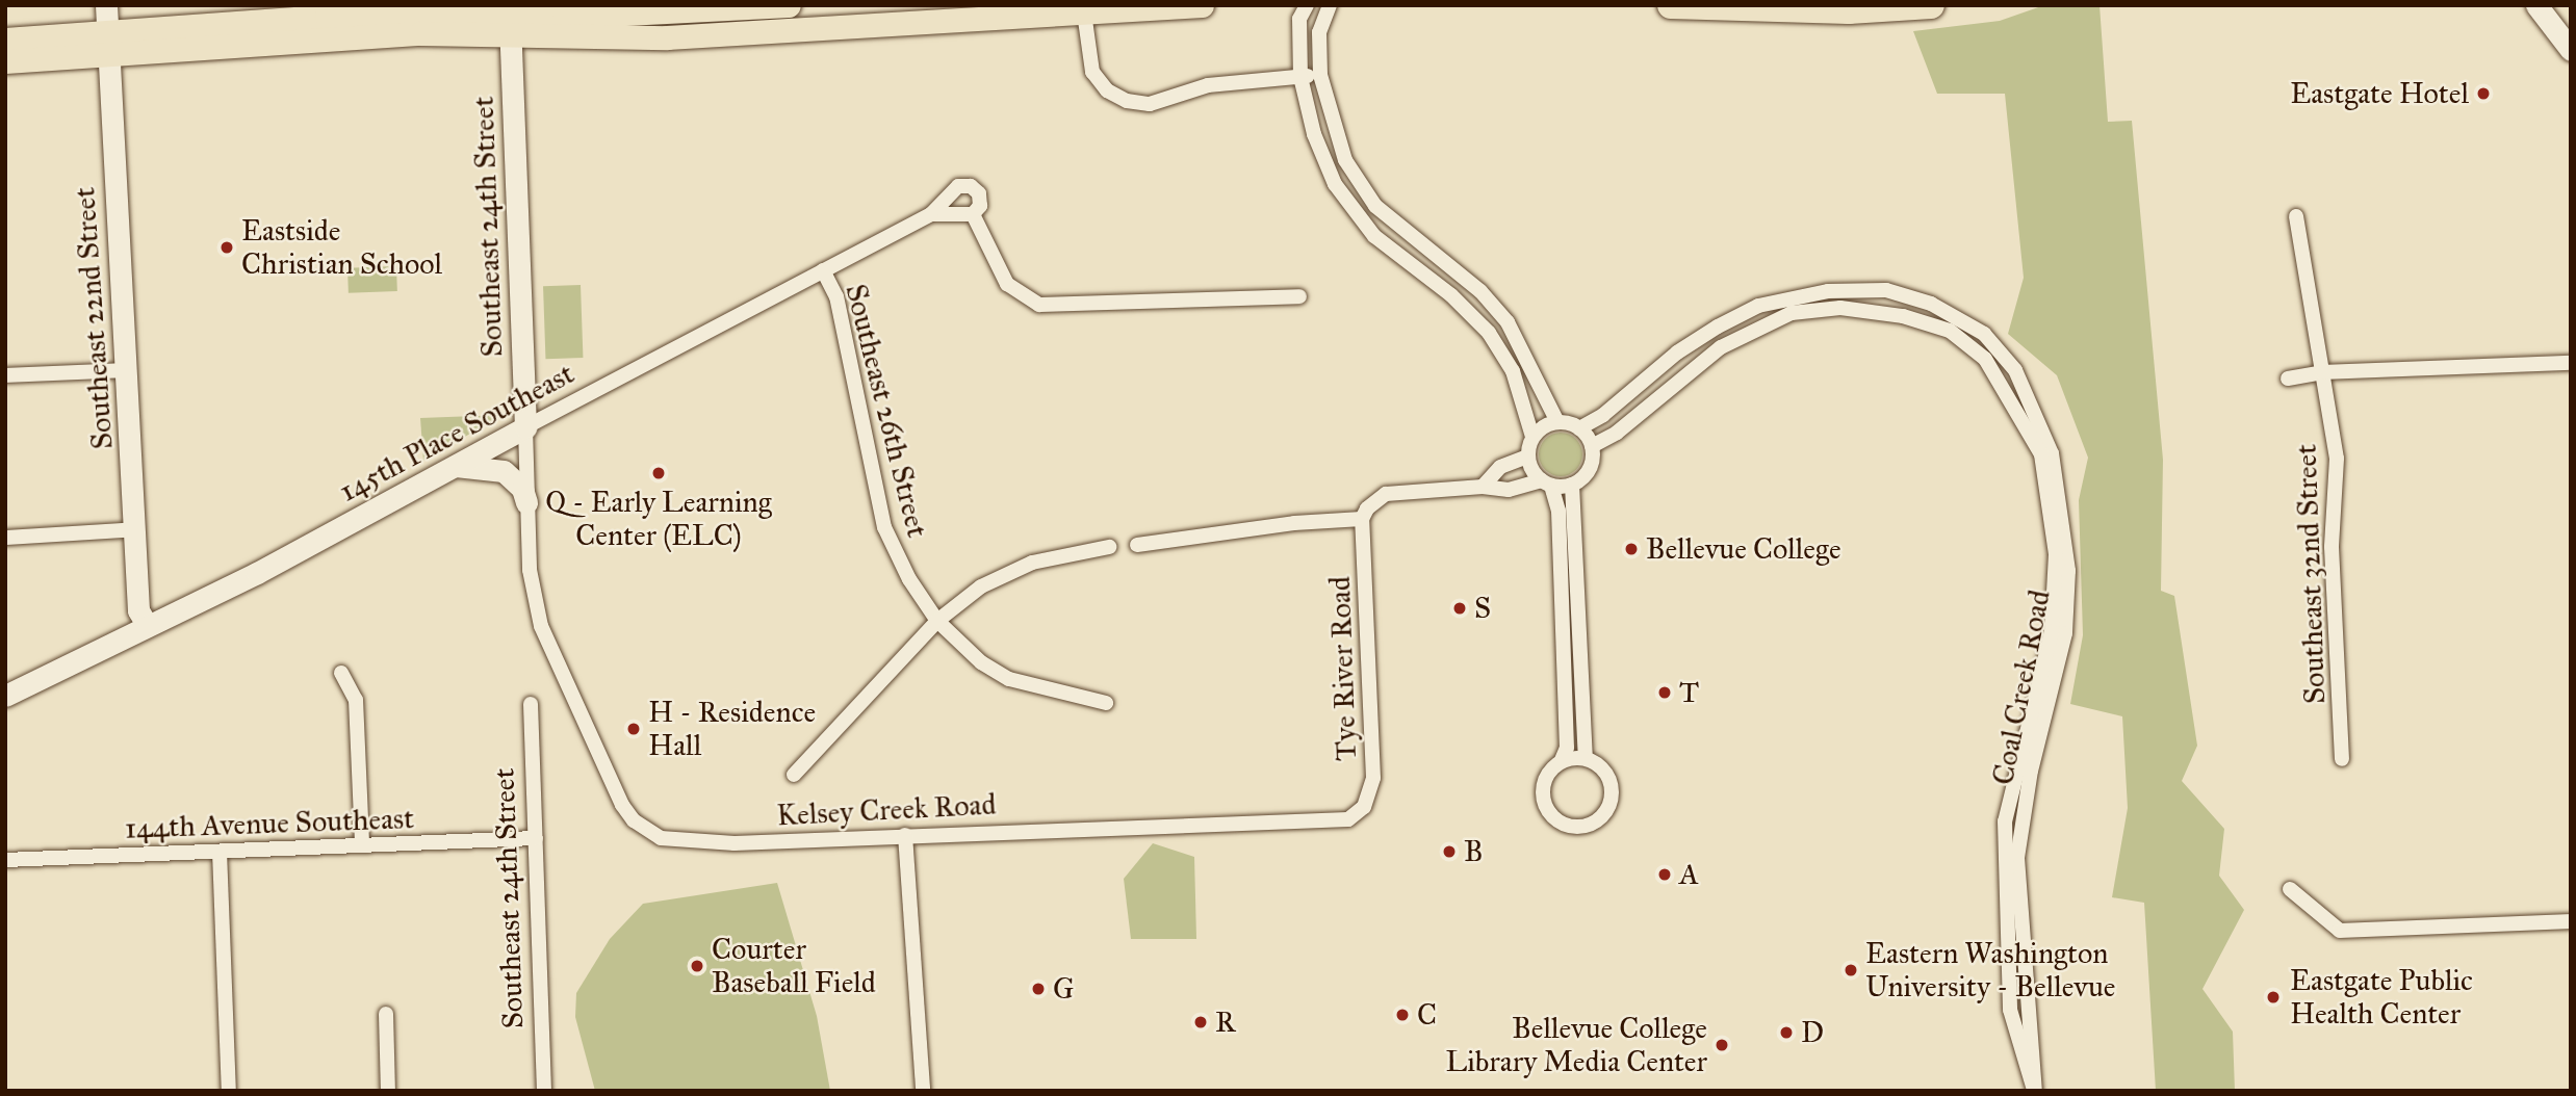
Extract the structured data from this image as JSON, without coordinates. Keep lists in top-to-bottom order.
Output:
{
  "streets": {
    "street": [
      "Southeast 24th Street",
      "Southeast 22nd Street",
      "Southeast 26th Street",
      "145th Place Southeast",
      "Southeast 32nd Street",
      "Tye River Road",
      "Coal Creek Road",
      "Kelsey Creek Road",
      "144th Avenue Southeast"
    ]
  },
  "crossings": [
    ["Southeast 24th Street", "145th Place Southeast"],
    ["Southeast 24th Street", "Kelsey Creek Road"],
    ["Southeast 24th Street", "144th Avenue Southeast"],
    ["Southeast 22nd Street", "145th Place Southeast"],
    ["Southeast 26th Street", "145th Place Southeast"],
    ["Tye River Road", "Kelsey Creek Road"]
  ],
  "places": [
    "Eastgate Hotel",
    "Eastside Christian School",
    "Q - Early Learning Center (ELC)",
    "Bellevue College",
    "S",
    "T",
    "H - Residence Hall",
    "B",
    "A",
    "Courter Baseball Field",
    "Eastern Washington University - Bellevue",
    "G",
    "Eastgate Public Health Center",
    "C",
    "R",
    "D",
    "Bellevue College Library Media Center"
  ]
}
